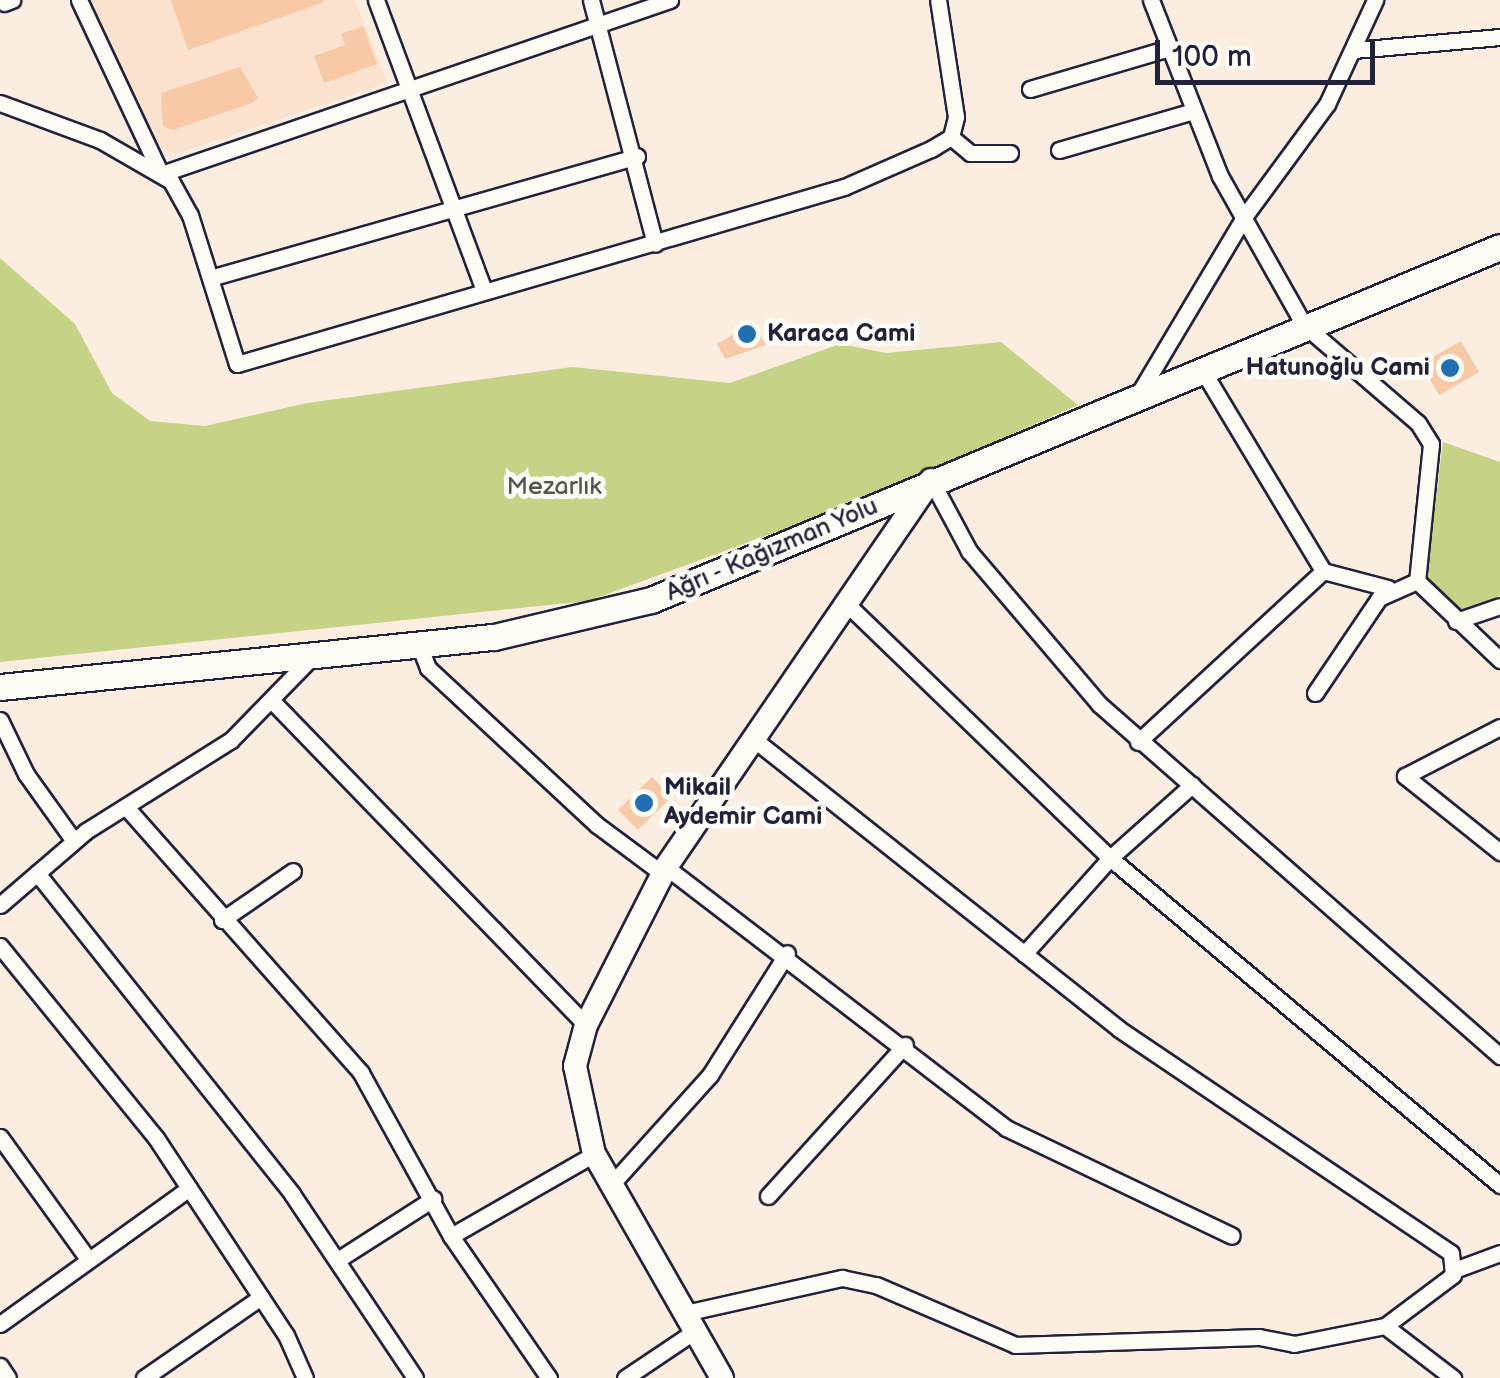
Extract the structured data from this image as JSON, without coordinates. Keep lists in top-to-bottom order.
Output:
{
  "streets": {
    "main road": ["Ağrı - Kağızman Yolu"]
  },
  "parks": ["Mezarlık"],
  "places": ["Karaca Cami", "Hatunoğlu Cami", "Mikail Aydemir Cami"],
  "scale_bar": "100 m"
}
